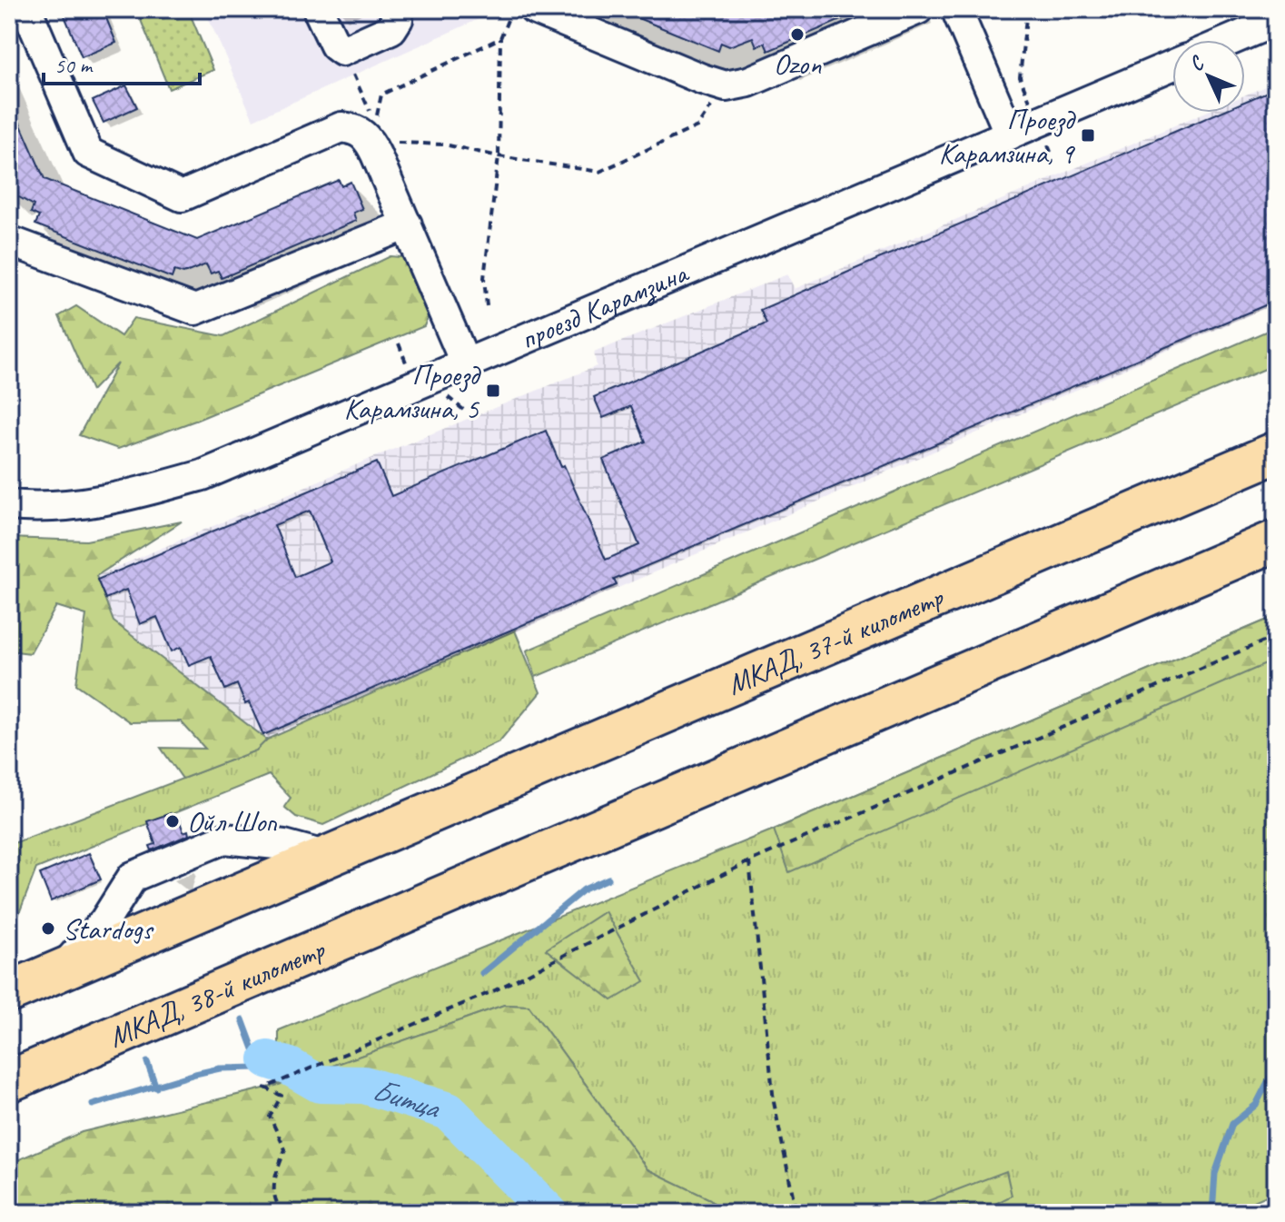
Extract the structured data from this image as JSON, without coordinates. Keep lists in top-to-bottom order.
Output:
{
  "streets": {
    "highway": ["МКАД, 37-й километр", "МКАД, 38-й километр"],
    "street": ["проезд Карамзина"]
  },
  "water": ["Битца"],
  "places": {
    "other": ["Ozon", "Ойл Шоп", "Stardogs"],
    "transit": ["Проезд Карамзина, 9", "Проезд Карамзина, 5"]
  },
  "scale_bar": "50 m",
  "north": "top left"
}
